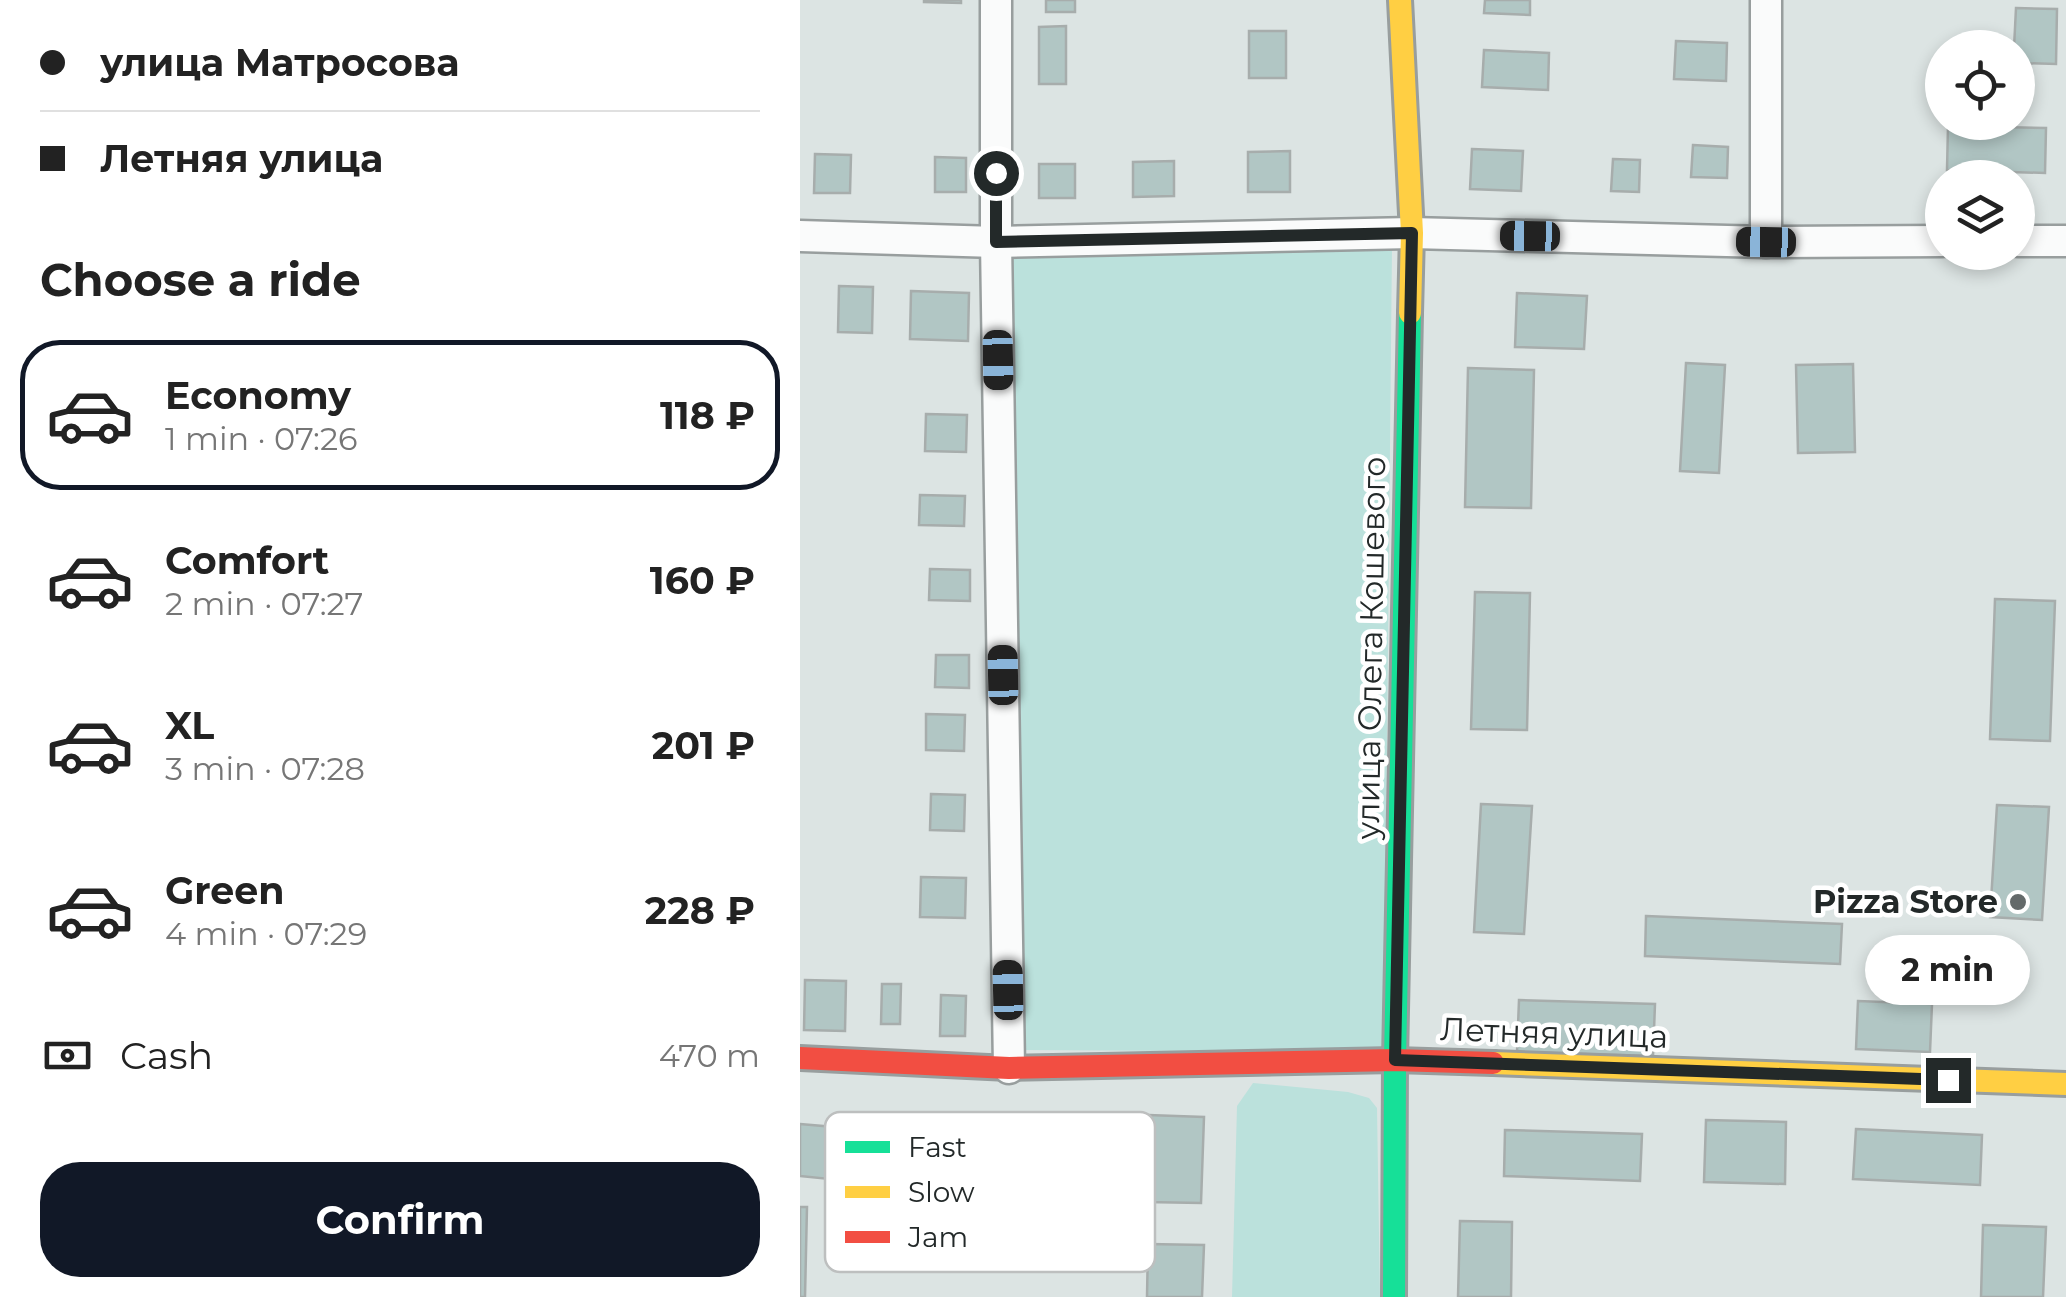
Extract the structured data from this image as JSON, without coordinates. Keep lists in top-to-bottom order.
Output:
{
  "streets": {
    "street": ["улица Олега Кошевого", "Летняя улица"]
  },
  "crossings": [
    ["улица Олега Кошевого", "Летняя улица"]
  ],
  "places": ["Pizza Store"],
  "legend": ["Fast", "Slow", "Jam"],
  "page": {
    "banner": ["улица Матросова", "Летняя улица"],
    "heading": "Choose a ride",
    "list": [
      {
        "name": "Economy",
        "note": "1 min · 07:26",
        "value": "118 ₽"
      },
      {
        "name": "Comfort",
        "note": "2 min · 07:27",
        "value": "160 ₽"
      },
      {
        "name": "XL",
        "note": "3 min · 07:28",
        "value": "201 ₽"
      },
      {
        "name": "Green",
        "note": "4 min · 07:29",
        "value": "228 ₽"
      }
    ],
    "bubble": "2 min",
    "pay": ["Cash", "470 m"],
    "buttons": "Confirm"
  }
}
